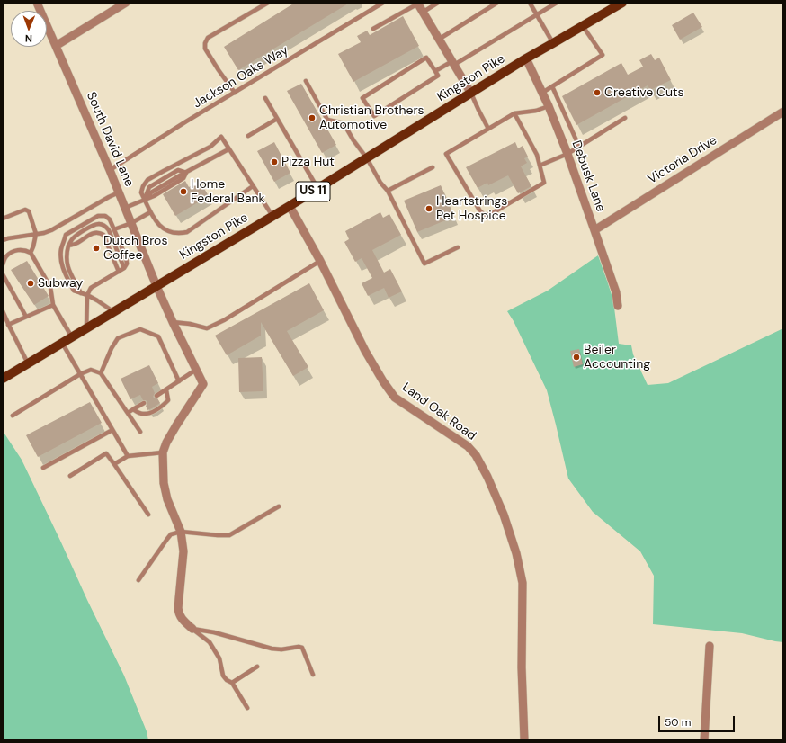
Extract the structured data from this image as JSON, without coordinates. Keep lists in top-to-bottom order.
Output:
{
  "streets": {
    "main road": ["Kingston Pike", "US 11"],
    "street": [
      "South David Lane",
      "Victoria Drive",
      "Debusk Lane",
      "Land Oak Road"
    ],
    "lane": ["Jackson Oaks Way"]
  },
  "crossings": [
    ["Jackson Oaks Way", "South David Lane"],
    ["Kingston Pike", "South David Lane"],
    ["Kingston Pike", "Debusk Lane"],
    ["Kingston Pike", "Land Oak Road"],
    ["Victoria Drive", "Debusk Lane"]
  ],
  "places": [
    "Creative Cuts",
    "Christian Brothers Automotive",
    "Pizza Hut",
    "Home Federal Bank",
    "Heartstrings Pet Hospice",
    "Dutch Bros Coffee",
    "Subway",
    "Beiler Accounting"
  ],
  "scale_bar": "50 m",
  "north": "bottom"
}
